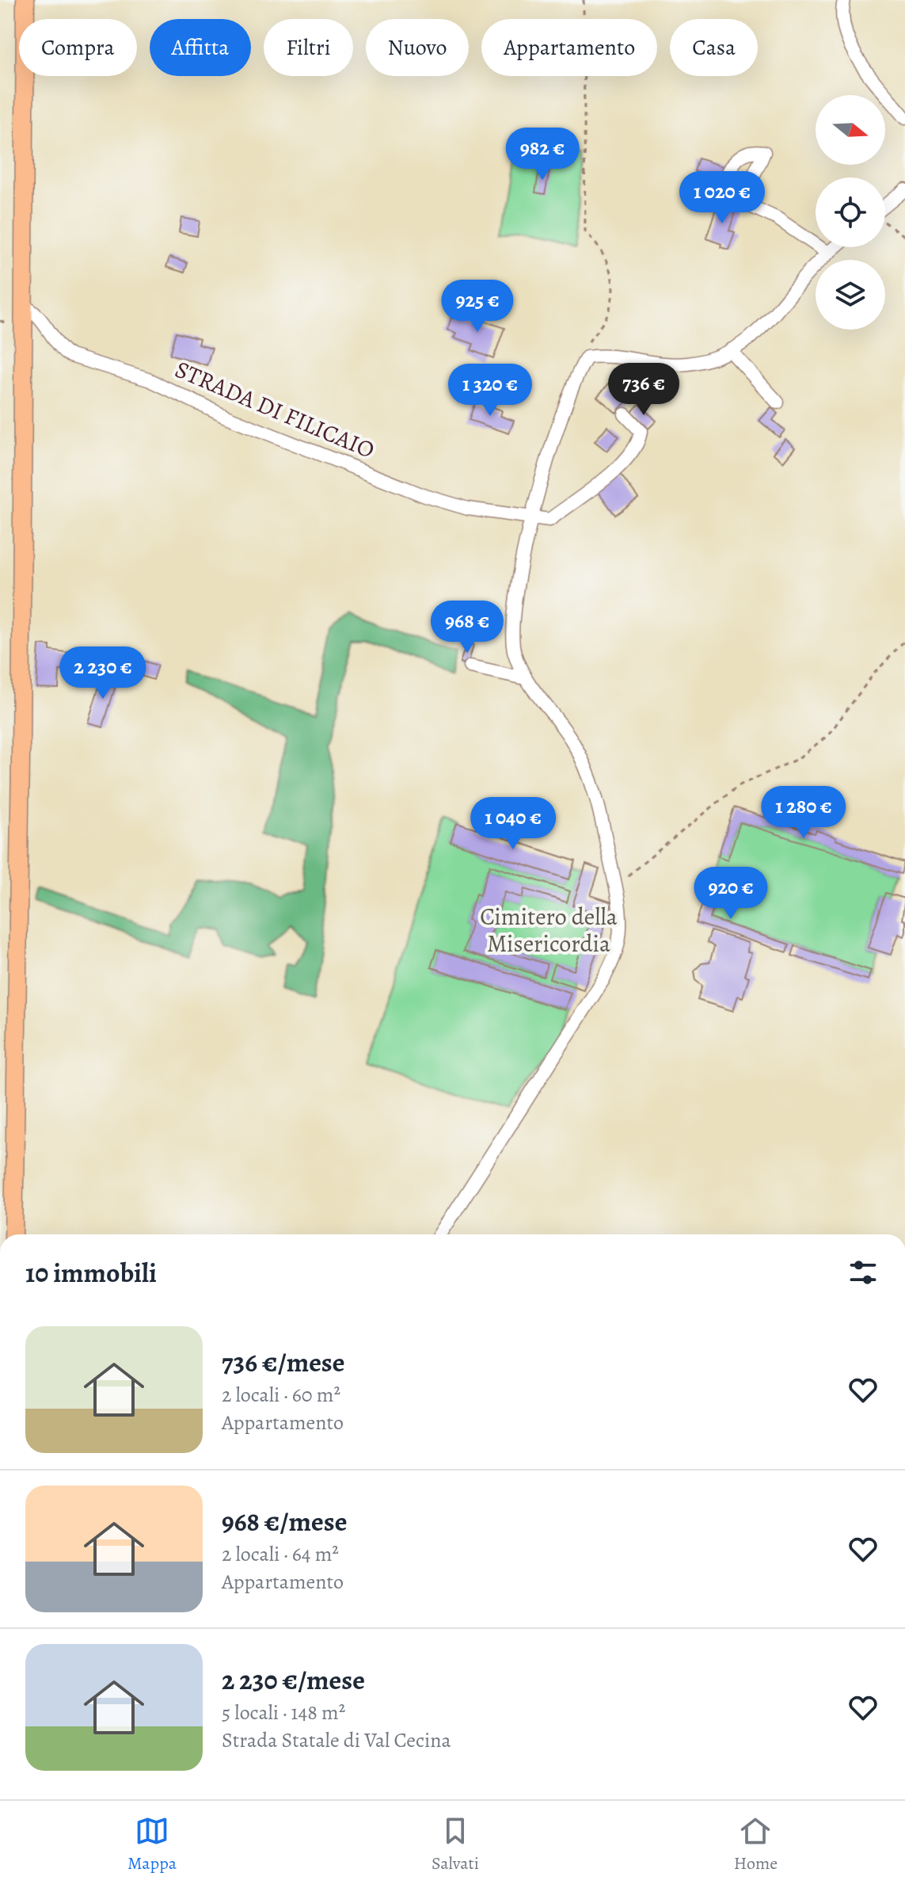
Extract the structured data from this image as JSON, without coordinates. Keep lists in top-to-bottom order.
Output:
{
  "streets": {
    "street": ["STRADA DI FILICAIO"]
  },
  "parks": ["Cimitero della Misericordia"],
  "north": "right",
  "page": {
    "chip": [
      "Compra",
      "Affitta",
      "Filtri",
      "Nuovo",
      "Appartamento",
      "Casa"
    ],
    "price": [
      "982 €",
      "1 020 €",
      "925 €",
      "736 €",
      "1 320 €",
      "968 €",
      "2 230 €",
      "1 280 €",
      "1 040 €",
      "920 €"
    ],
    "heading": "10 immobili",
    "list": [
      {
        "name": "736 €/mese",
        "note": "2 locali · 60 m² · Appartamento"
      },
      {
        "name": "968 €/mese",
        "note": "2 locali · 64 m² · Appartamento"
      },
      {
        "name": "2 230 €/mese",
        "note": "5 locali · 148 m² · Strada Statale di Val Cecina"
      }
    ],
    "tabs": ["Mappa", "Salvati", "Home"]
  }
}
